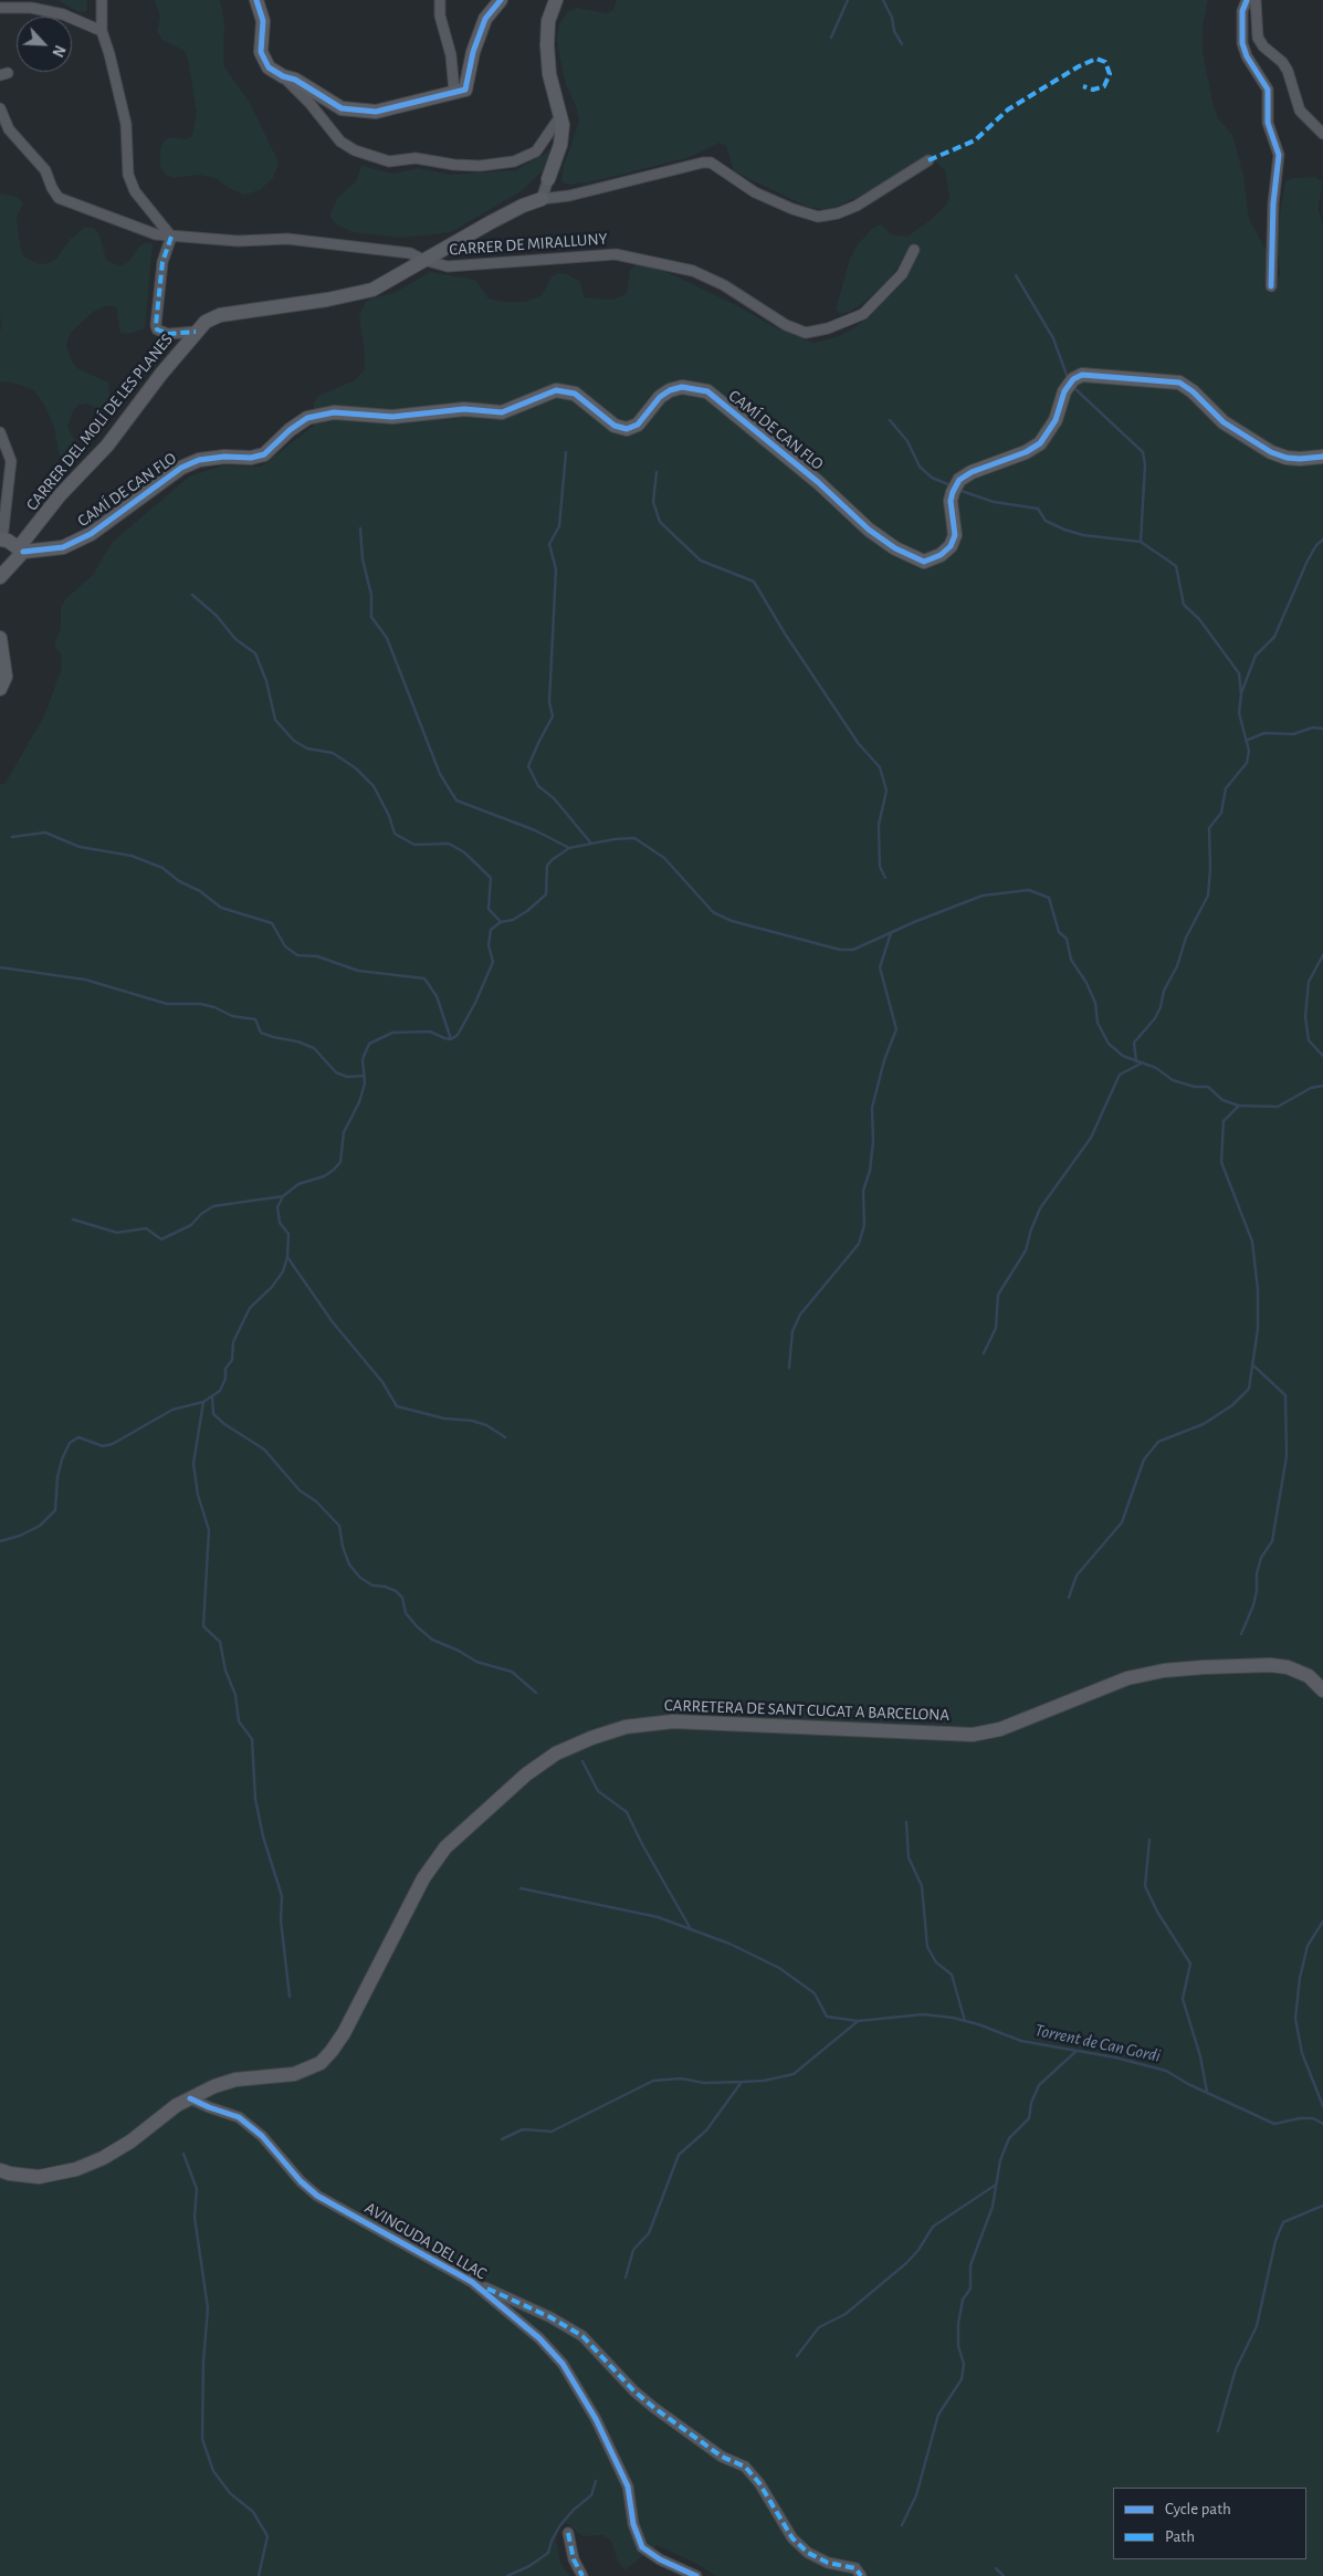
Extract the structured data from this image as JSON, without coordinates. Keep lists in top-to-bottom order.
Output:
{
  "streets": {
    "street": [
      "CARRER DE MIRALLUNY",
      "CARRER DEL MOLÍ DE LES PLANES",
      "CAMÍ DE CAN FLO",
      "CARRETERA DE SANT CUGAT A BARCELONA",
      "AVINGUDA DEL LLAC"
    ]
  },
  "crossings": [
    ["CARRER DE MIRALLUNY", "CARRER DEL MOLÍ DE LES PLANES"],
    ["CARRER DEL MOLÍ DE LES PLANES", "CAMÍ DE CAN FLO"],
    ["CARRETERA DE SANT CUGAT A BARCELONA", "AVINGUDA DEL LLAC"]
  ],
  "water": ["Torrent de Can Gordi"],
  "legend": ["Cycle path", "Path"],
  "north": "bottom right"
}
